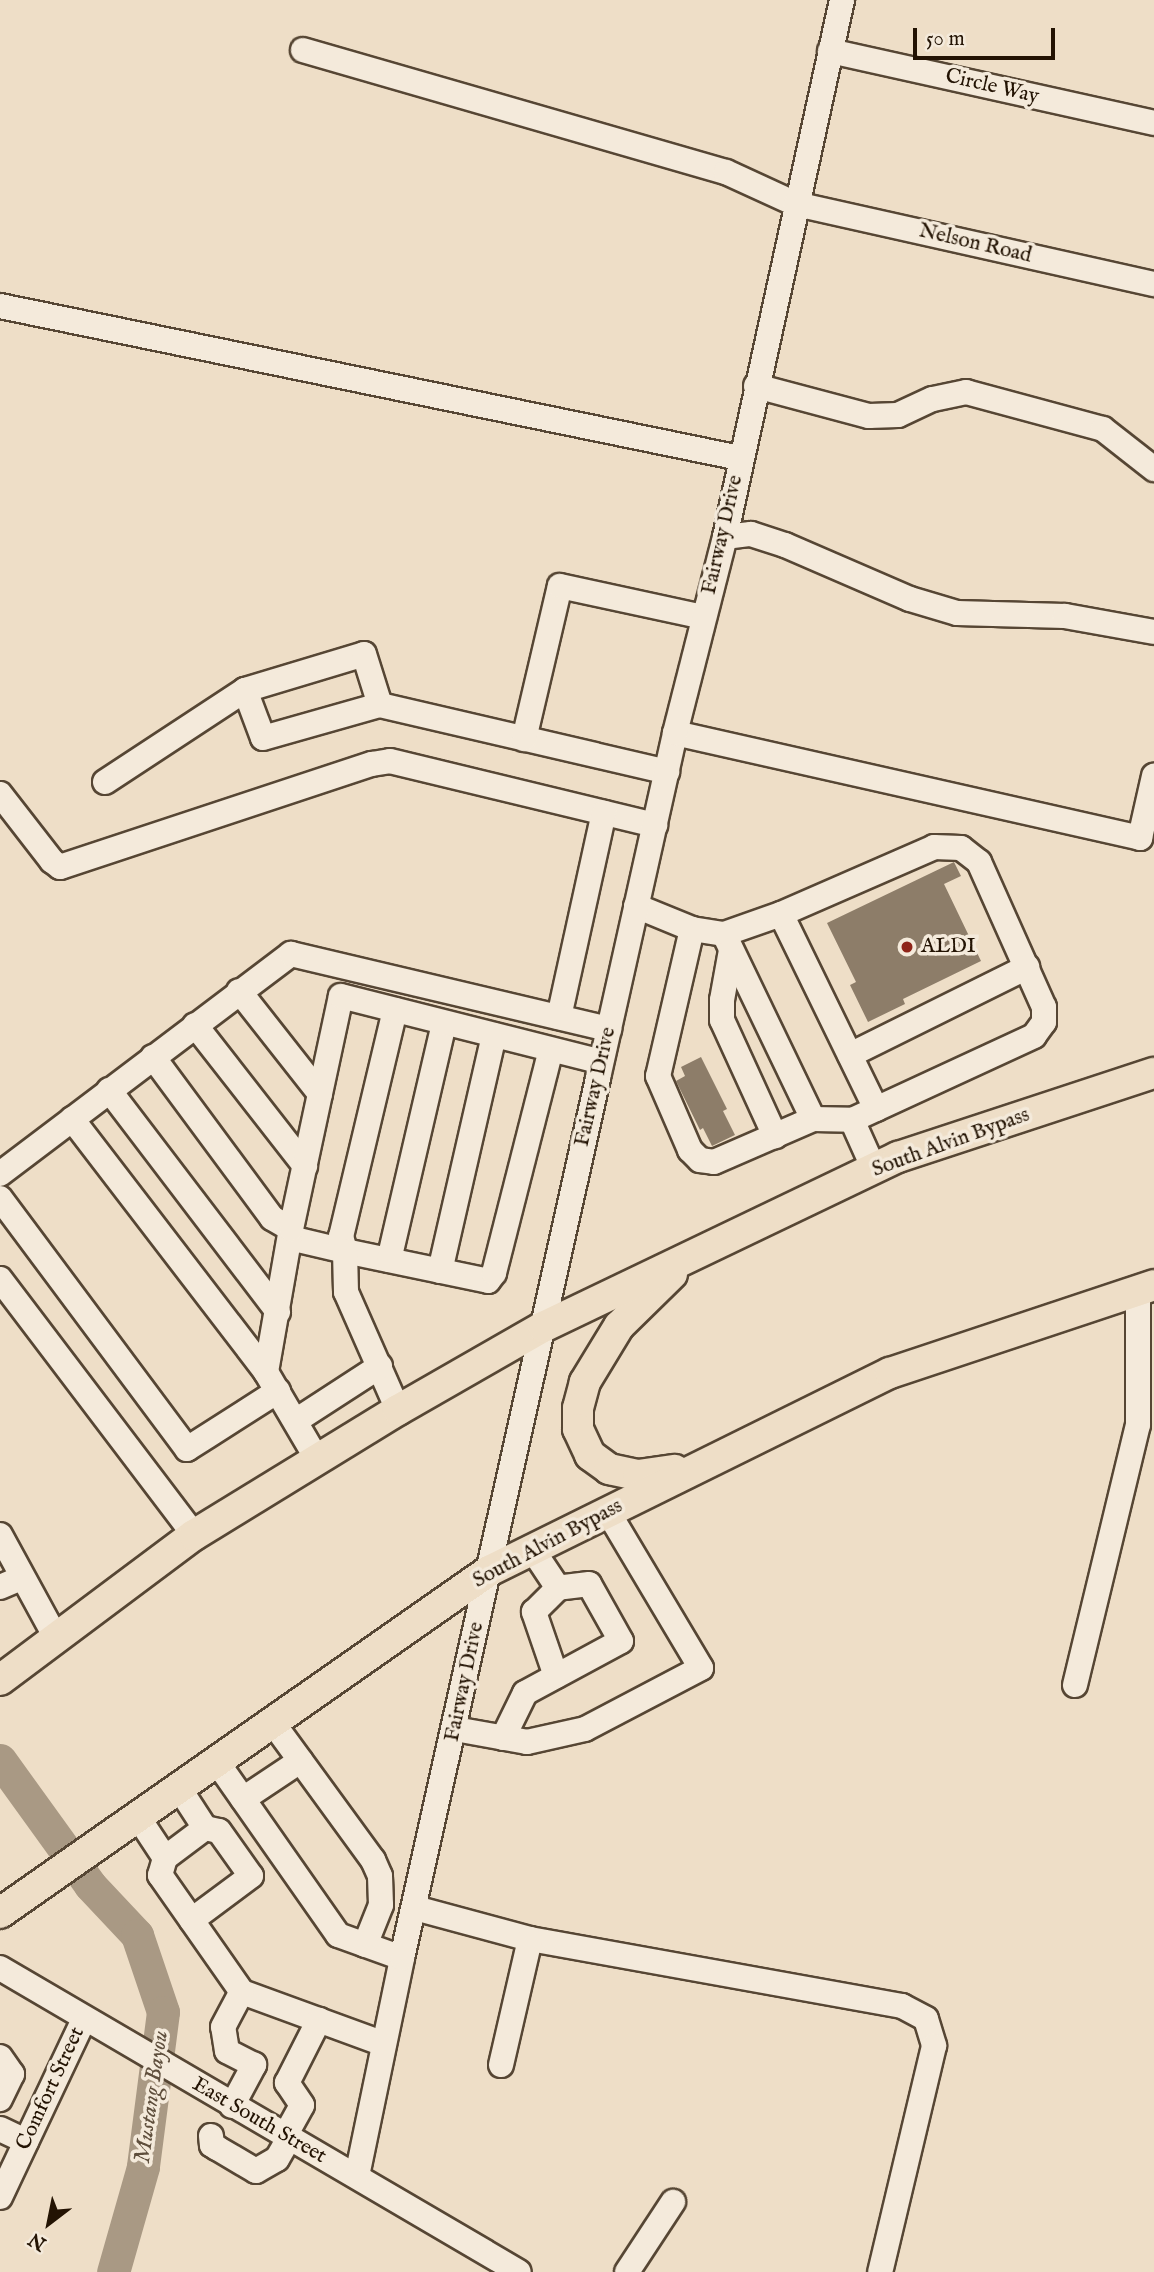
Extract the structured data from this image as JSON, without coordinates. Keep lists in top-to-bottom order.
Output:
{
  "streets": {
    "main road": ["South Alvin Bypass"],
    "street": [
      "Circle Way",
      "Nelson Road",
      "Fairway Drive",
      "Comfort Street",
      "East South Street"
    ]
  },
  "crossings": [
    ["Circle Way", "Fairway Drive"],
    ["Nelson Road", "Fairway Drive"],
    ["Fairway Drive", "South Alvin Bypass"],
    ["Fairway Drive", "East South Street"],
    ["Comfort Street", "East South Street"]
  ],
  "water": ["Mustang Bayou"],
  "places": ["ALDI"],
  "scale_bar": "50 m",
  "north": "bottom left"
}
